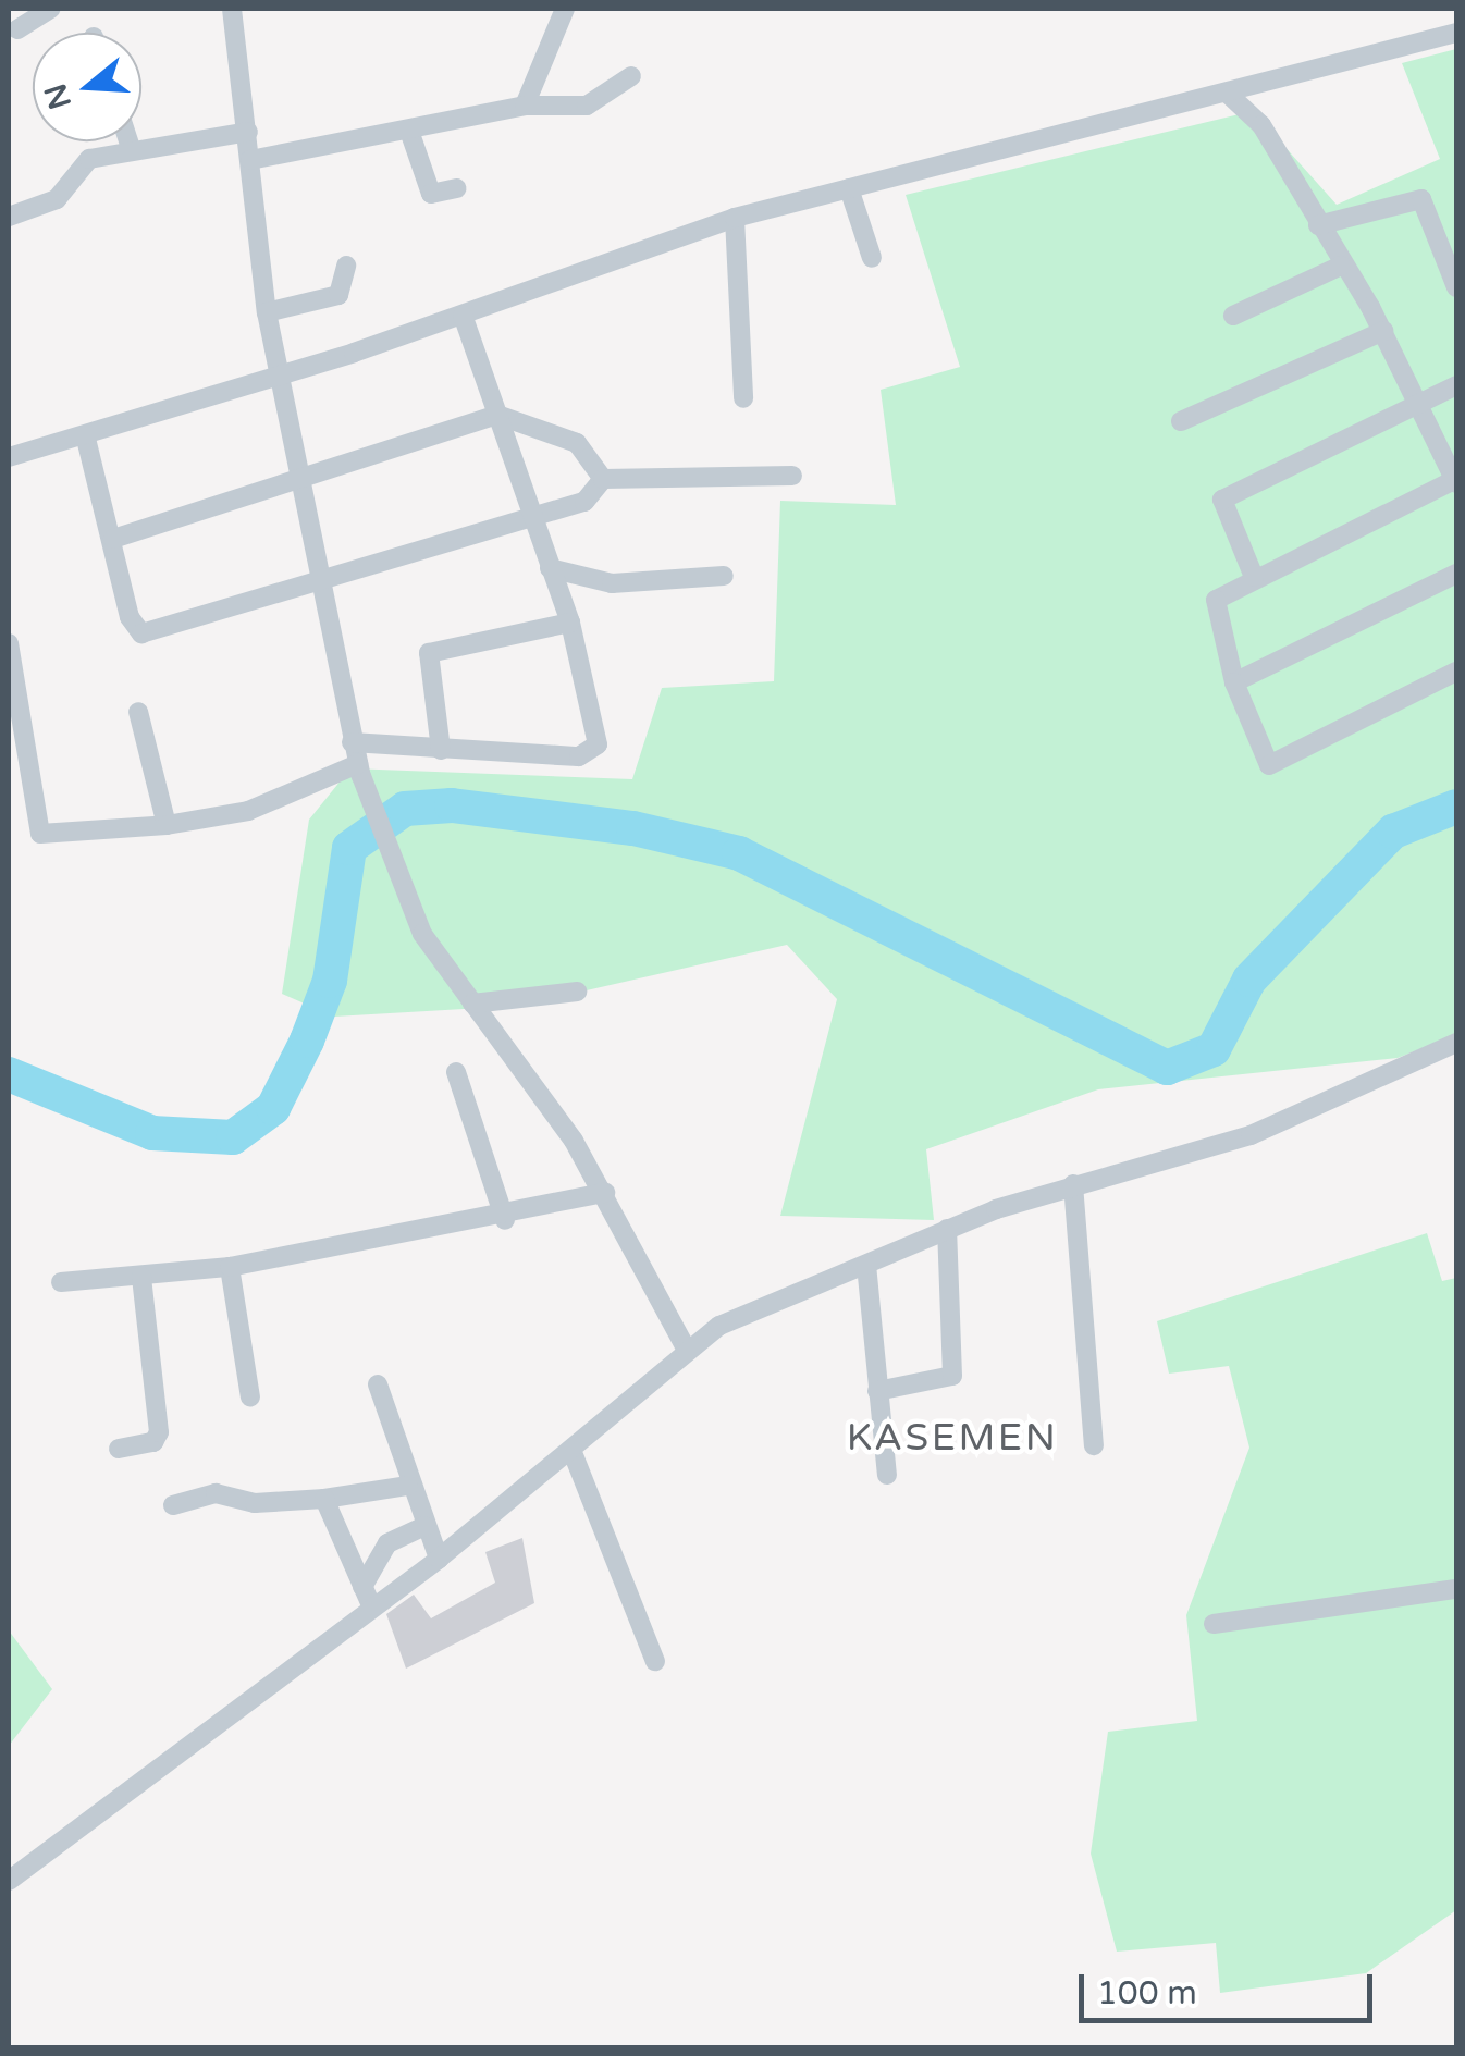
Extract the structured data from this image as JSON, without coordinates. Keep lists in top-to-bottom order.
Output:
{
  "districts": ["KASEMEN"],
  "scale_bar": "100 m",
  "north": "left"
}
